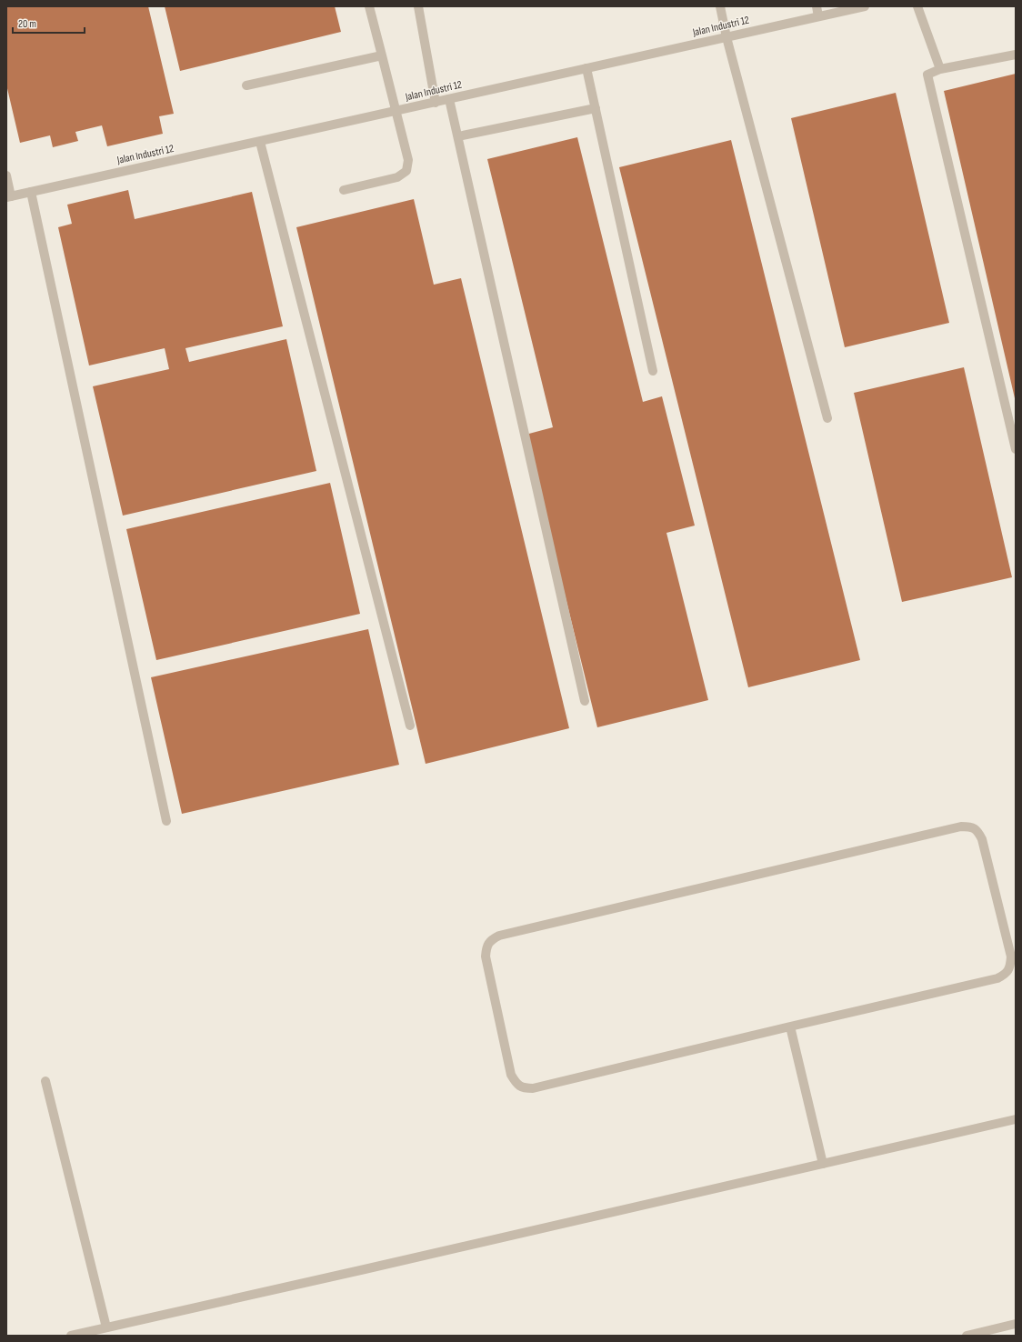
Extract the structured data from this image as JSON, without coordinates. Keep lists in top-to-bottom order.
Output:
{
  "streets": {
    "street": ["Jalan Industri 12"]
  },
  "scale_bar": "20 m"
}
